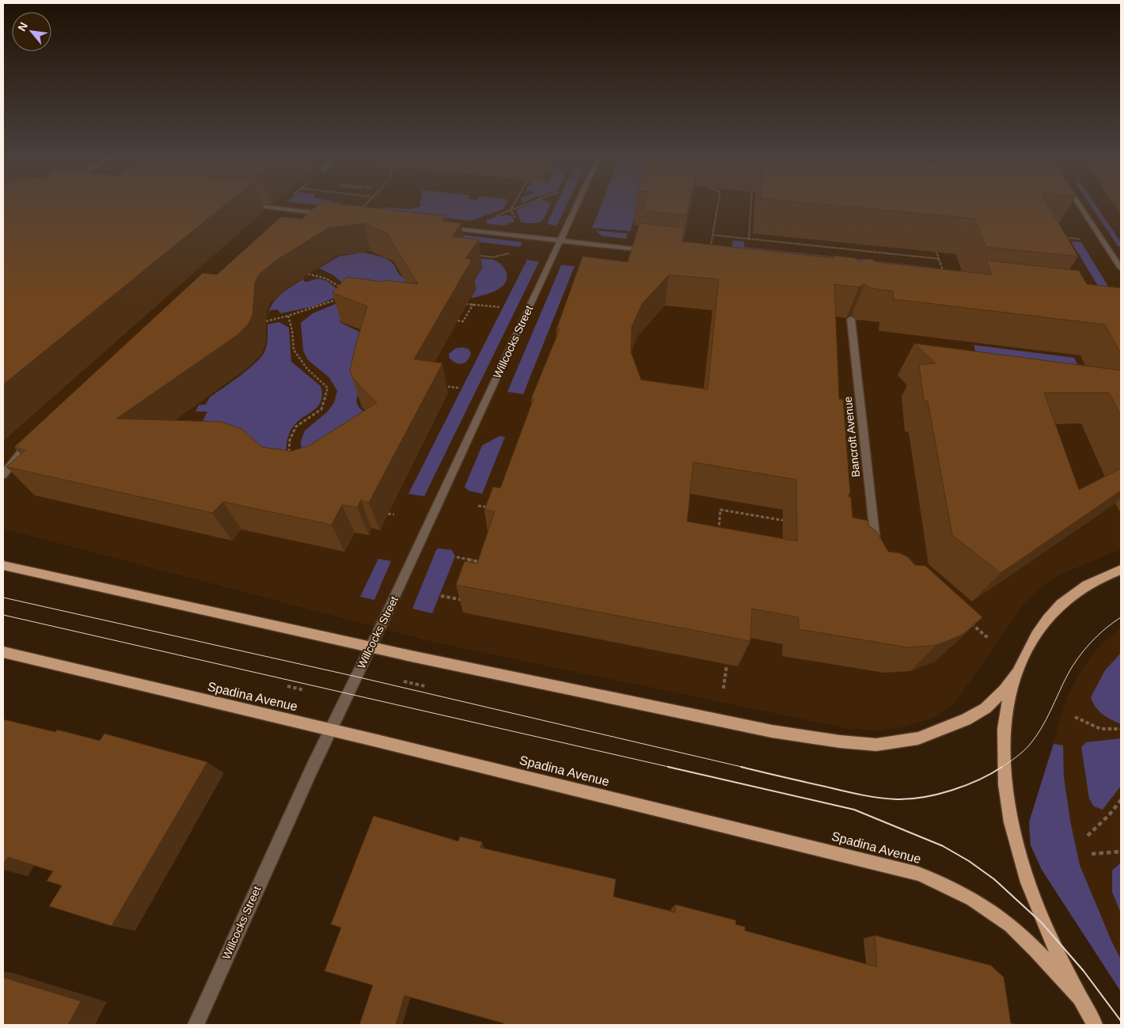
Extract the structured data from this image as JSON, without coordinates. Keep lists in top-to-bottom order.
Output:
{
  "streets": {
    "main road": ["Spadina Avenue"],
    "street": ["Willcocks Street", "Bancroft Avenue"]
  },
  "crossings": [
    ["Willcocks Street", "Spadina Avenue"]
  ],
  "north": "top left"
}
